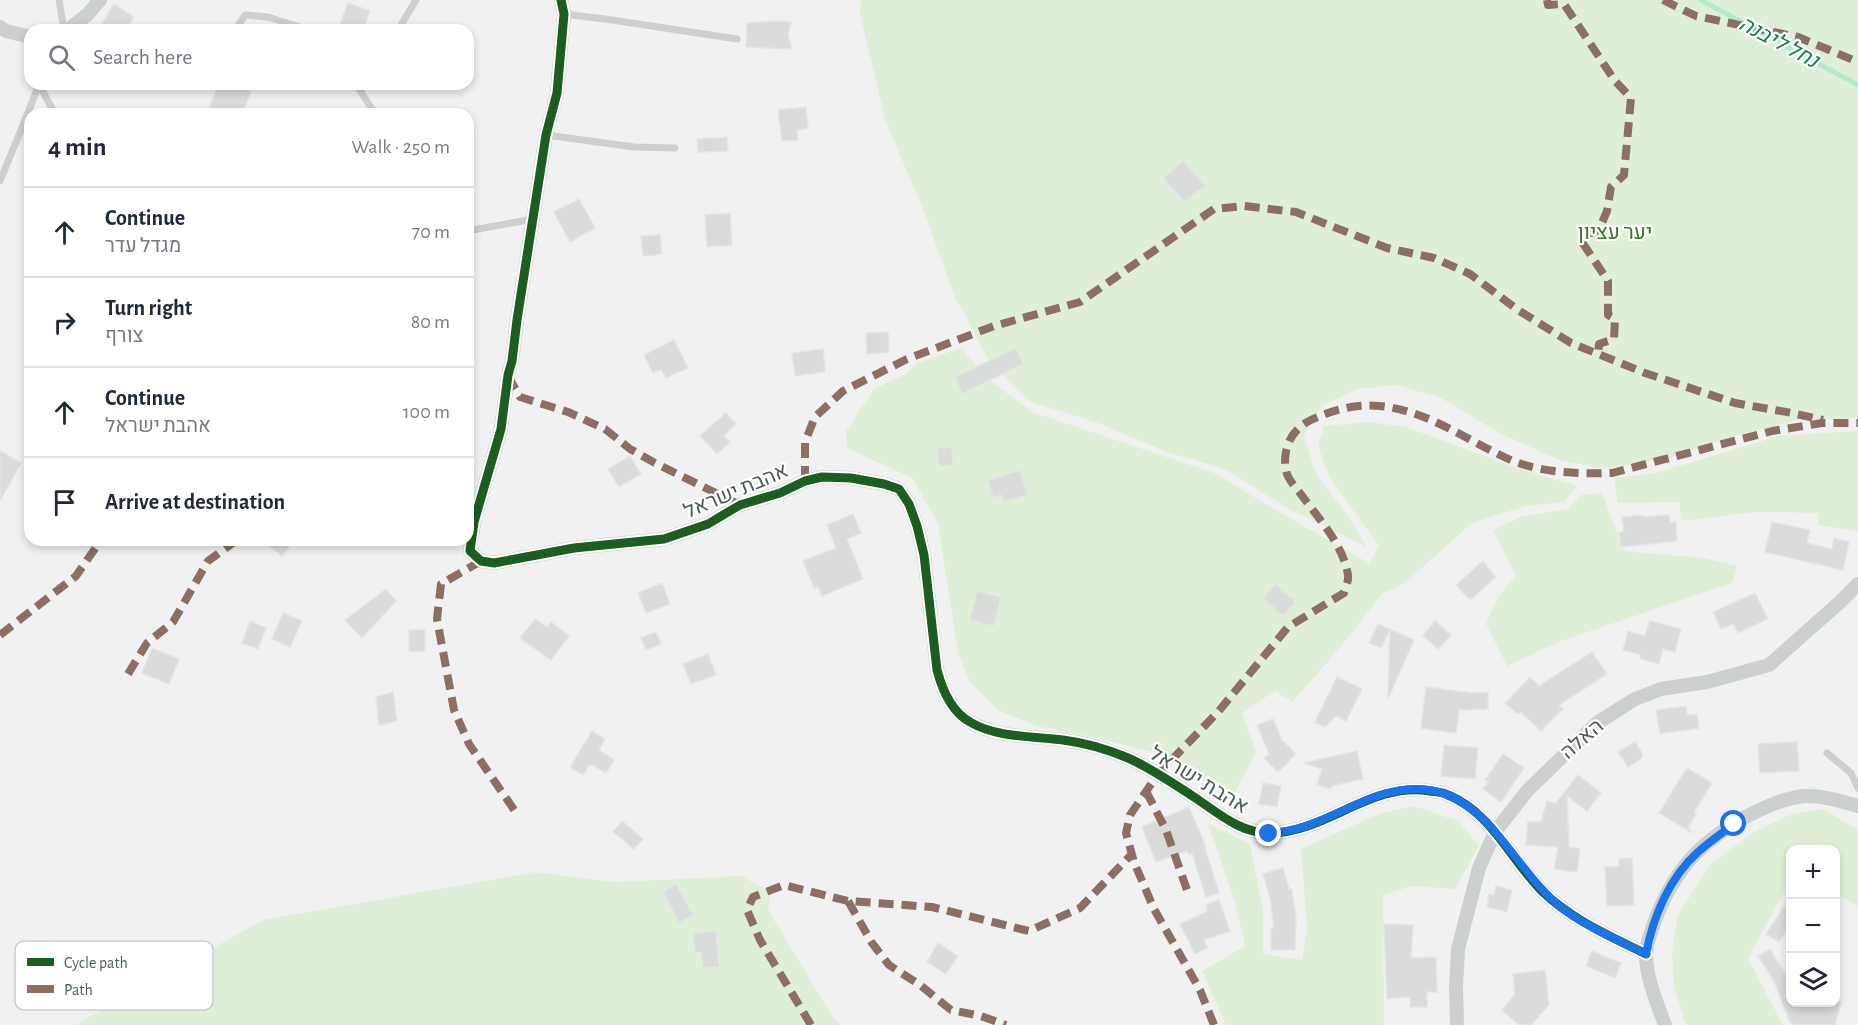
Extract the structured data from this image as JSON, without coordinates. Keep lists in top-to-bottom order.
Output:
{
  "streets": {
    "street": ["אהבת ישראל", "האלה"]
  },
  "crossings": [
    ["אהבת ישראל", "האלה"]
  ],
  "water": ["נחל ליבנה"],
  "parks": ["יער עציון"],
  "legend": ["Cycle path", "Path"],
  "page": {
    "search": "Search here",
    "heading": ["4 min", "Walk · 250 m"],
    "list": [
      ["Continue", "מגדל עדר", "70 m"],
      ["Turn right", "צורף", "80 m"],
      ["Continue", "אהבת ישראל", "100 m"],
      "Arrive at destination"
    ],
    "map_buttons": ["+", "−"]
  }
}
